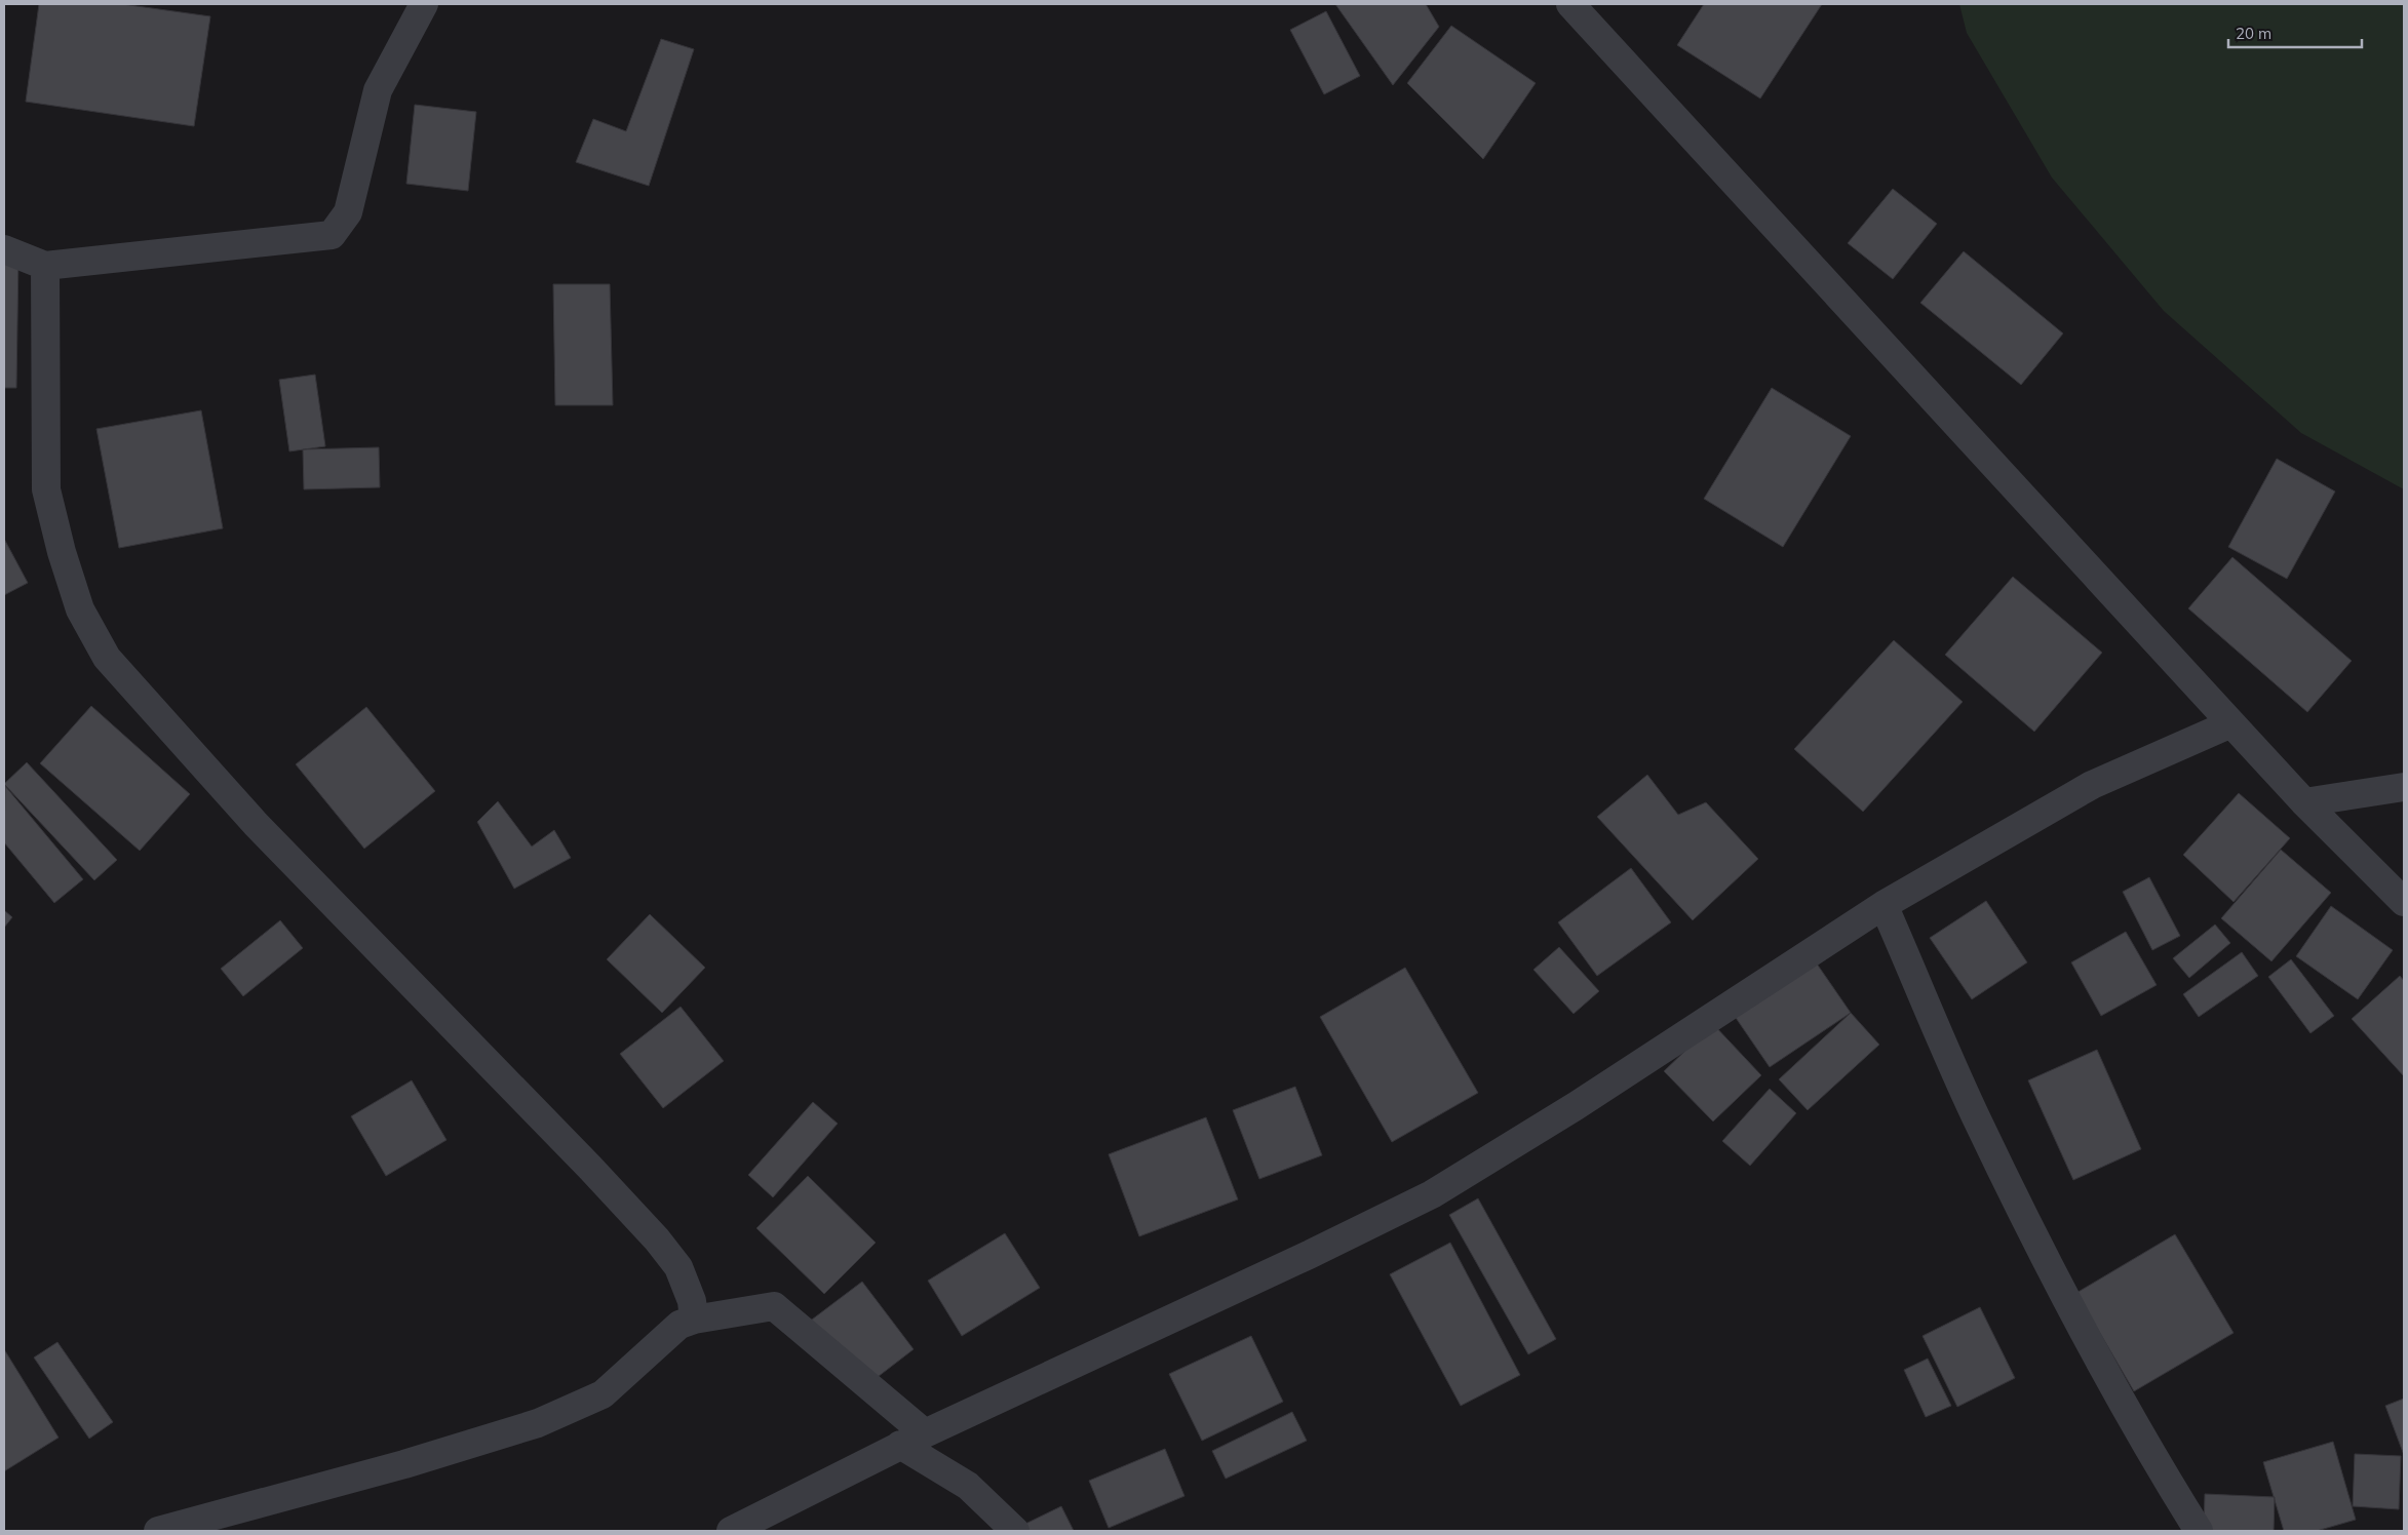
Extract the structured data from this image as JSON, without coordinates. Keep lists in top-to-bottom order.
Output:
{
  "scale_bar": "20 m"
}
